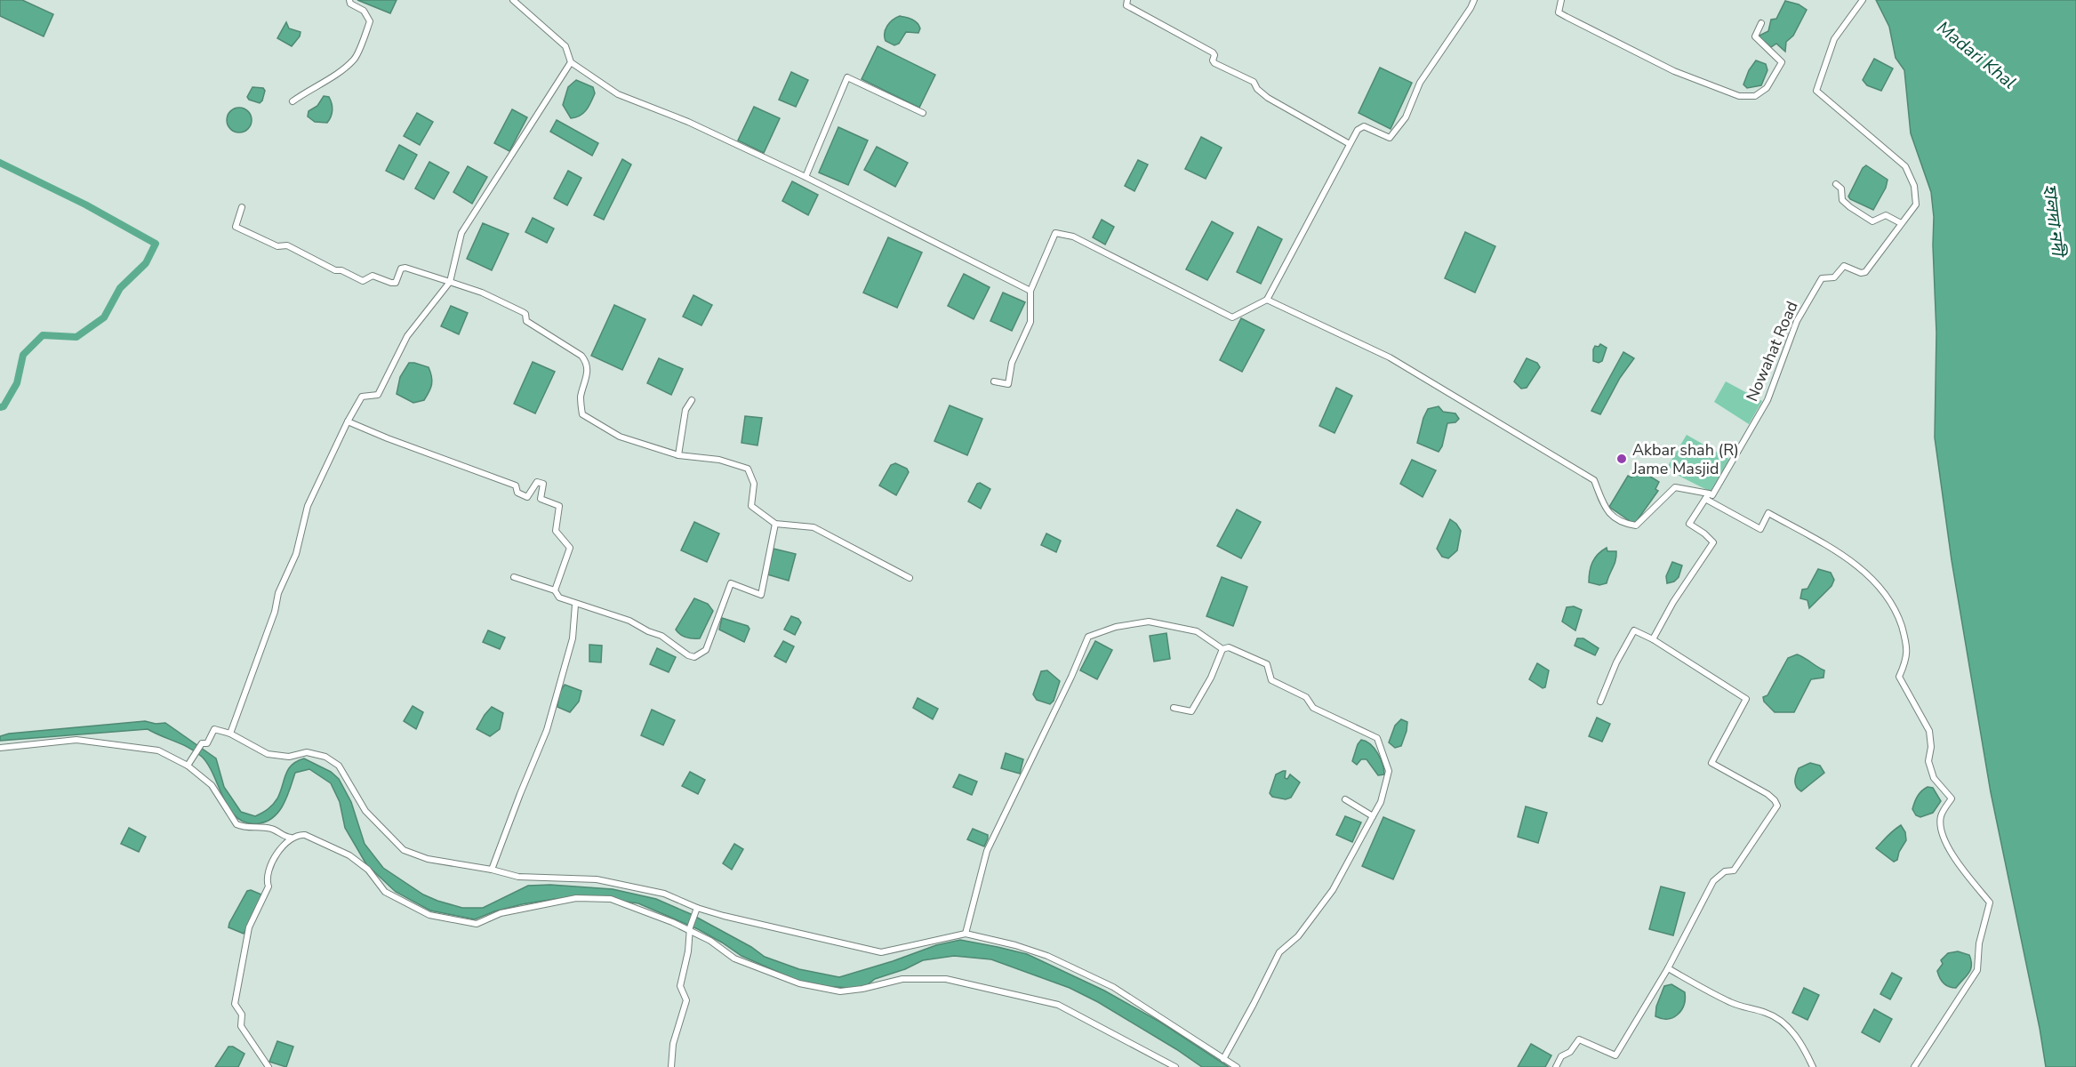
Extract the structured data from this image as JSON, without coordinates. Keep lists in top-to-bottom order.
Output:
{
  "streets": {
    "street": ["Nowahat Road"]
  },
  "water": ["Madari Khal", "হালদা নদী"],
  "places": ["Akbar shah (R) Jame Masjid"]
}
